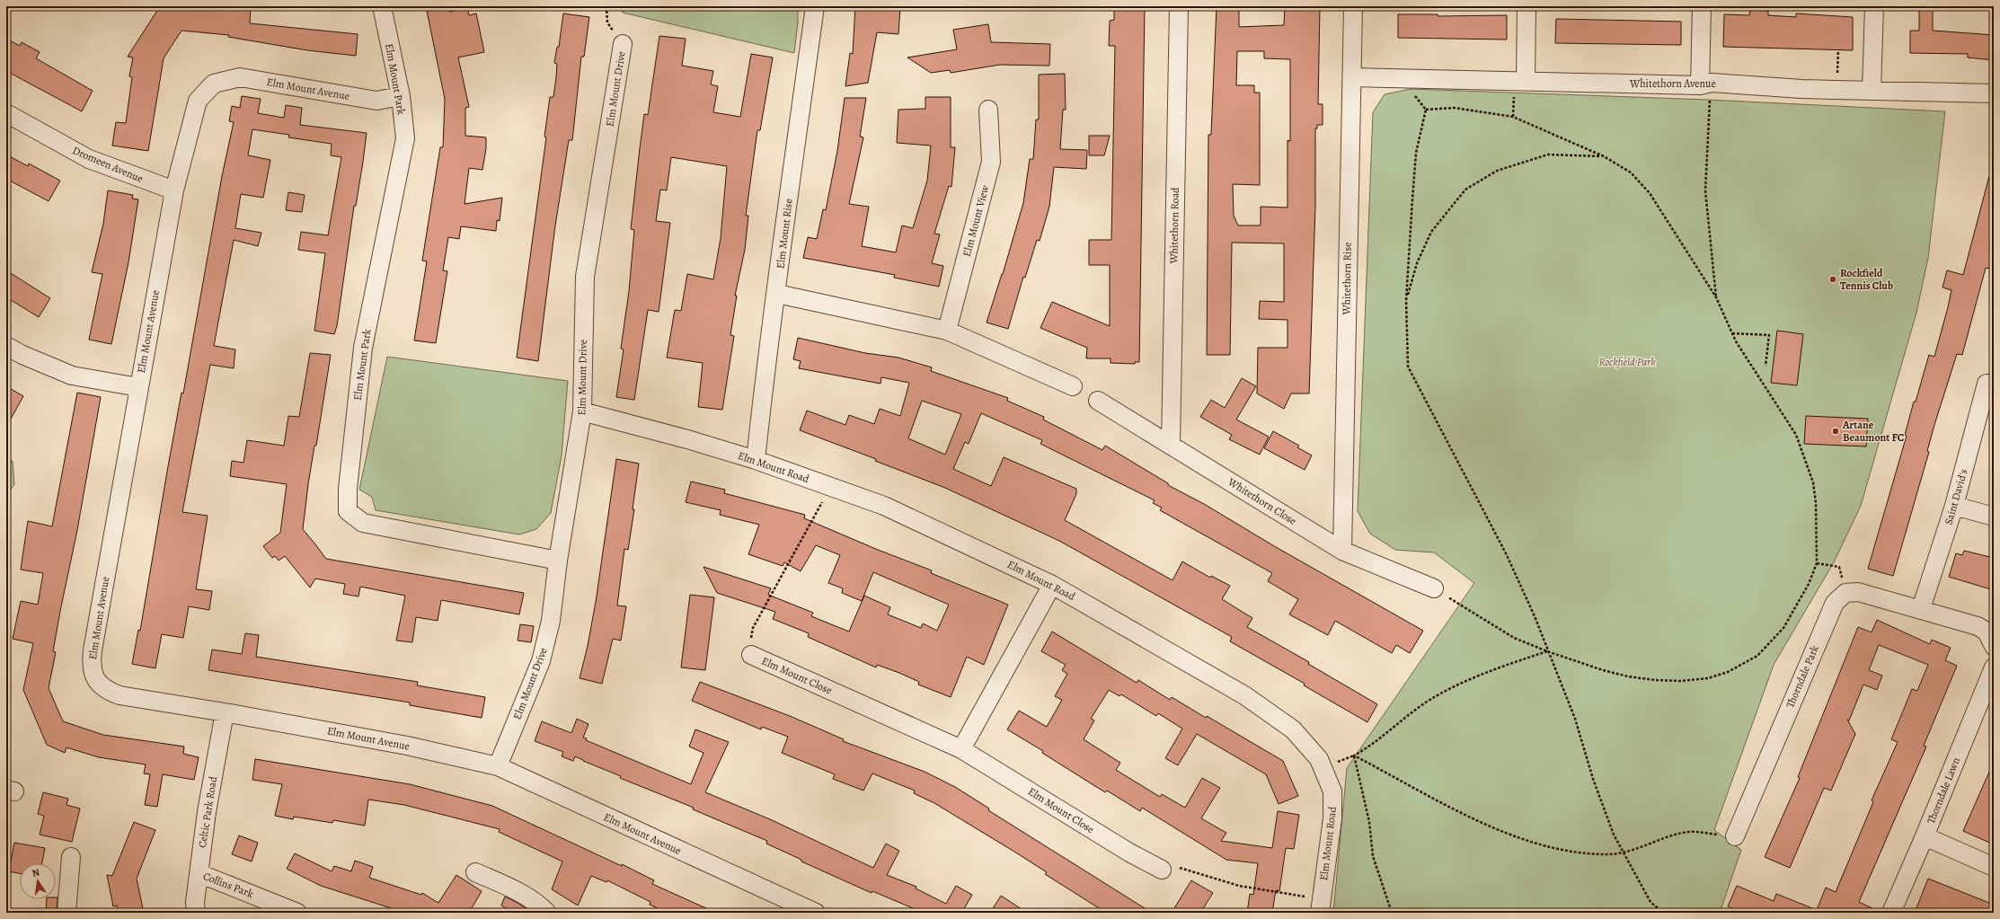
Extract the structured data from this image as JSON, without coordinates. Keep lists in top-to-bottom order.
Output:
{
  "streets": {
    "street": [
      "Elm Mount Park",
      "Whitethorn Avenue",
      "Elm Mount Avenue",
      "Elm Mount Drive",
      "Dromeen Avenue",
      "Elm Mount View",
      "Whitethorn Road",
      "Elm Mount Rise",
      "Whitethorn Rise",
      "Elm Mount Road",
      "Saint David's",
      "Whitethorn Close",
      "Elm Mount Close",
      "Thorndale Park",
      "Thorndale Lawn",
      "Celtic Park Road",
      "Collins Park"
    ]
  },
  "crossings": [
    ["Elm Mount Park", "Elm Mount Avenue"],
    ["Elm Mount Park", "Elm Mount Drive"],
    ["Whitethorn Avenue", "Whitethorn Rise"],
    ["Elm Mount Avenue", "Elm Mount Drive"],
    ["Elm Mount Avenue", "Dromeen Avenue"],
    ["Elm Mount Avenue", "Celtic Park Road"],
    ["Elm Mount Drive", "Elm Mount Road"],
    ["Whitethorn Road", "Whitethorn Close"],
    ["Elm Mount Rise", "Elm Mount Road"],
    ["Whitethorn Rise", "Whitethorn Close"],
    ["Celtic Park Road", "Collins Park"]
  ],
  "parks": ["Rockfield Park"],
  "places": ["Rockfield Tennis Club", "Artane Beaumont FC"],
  "north": "top"
}
